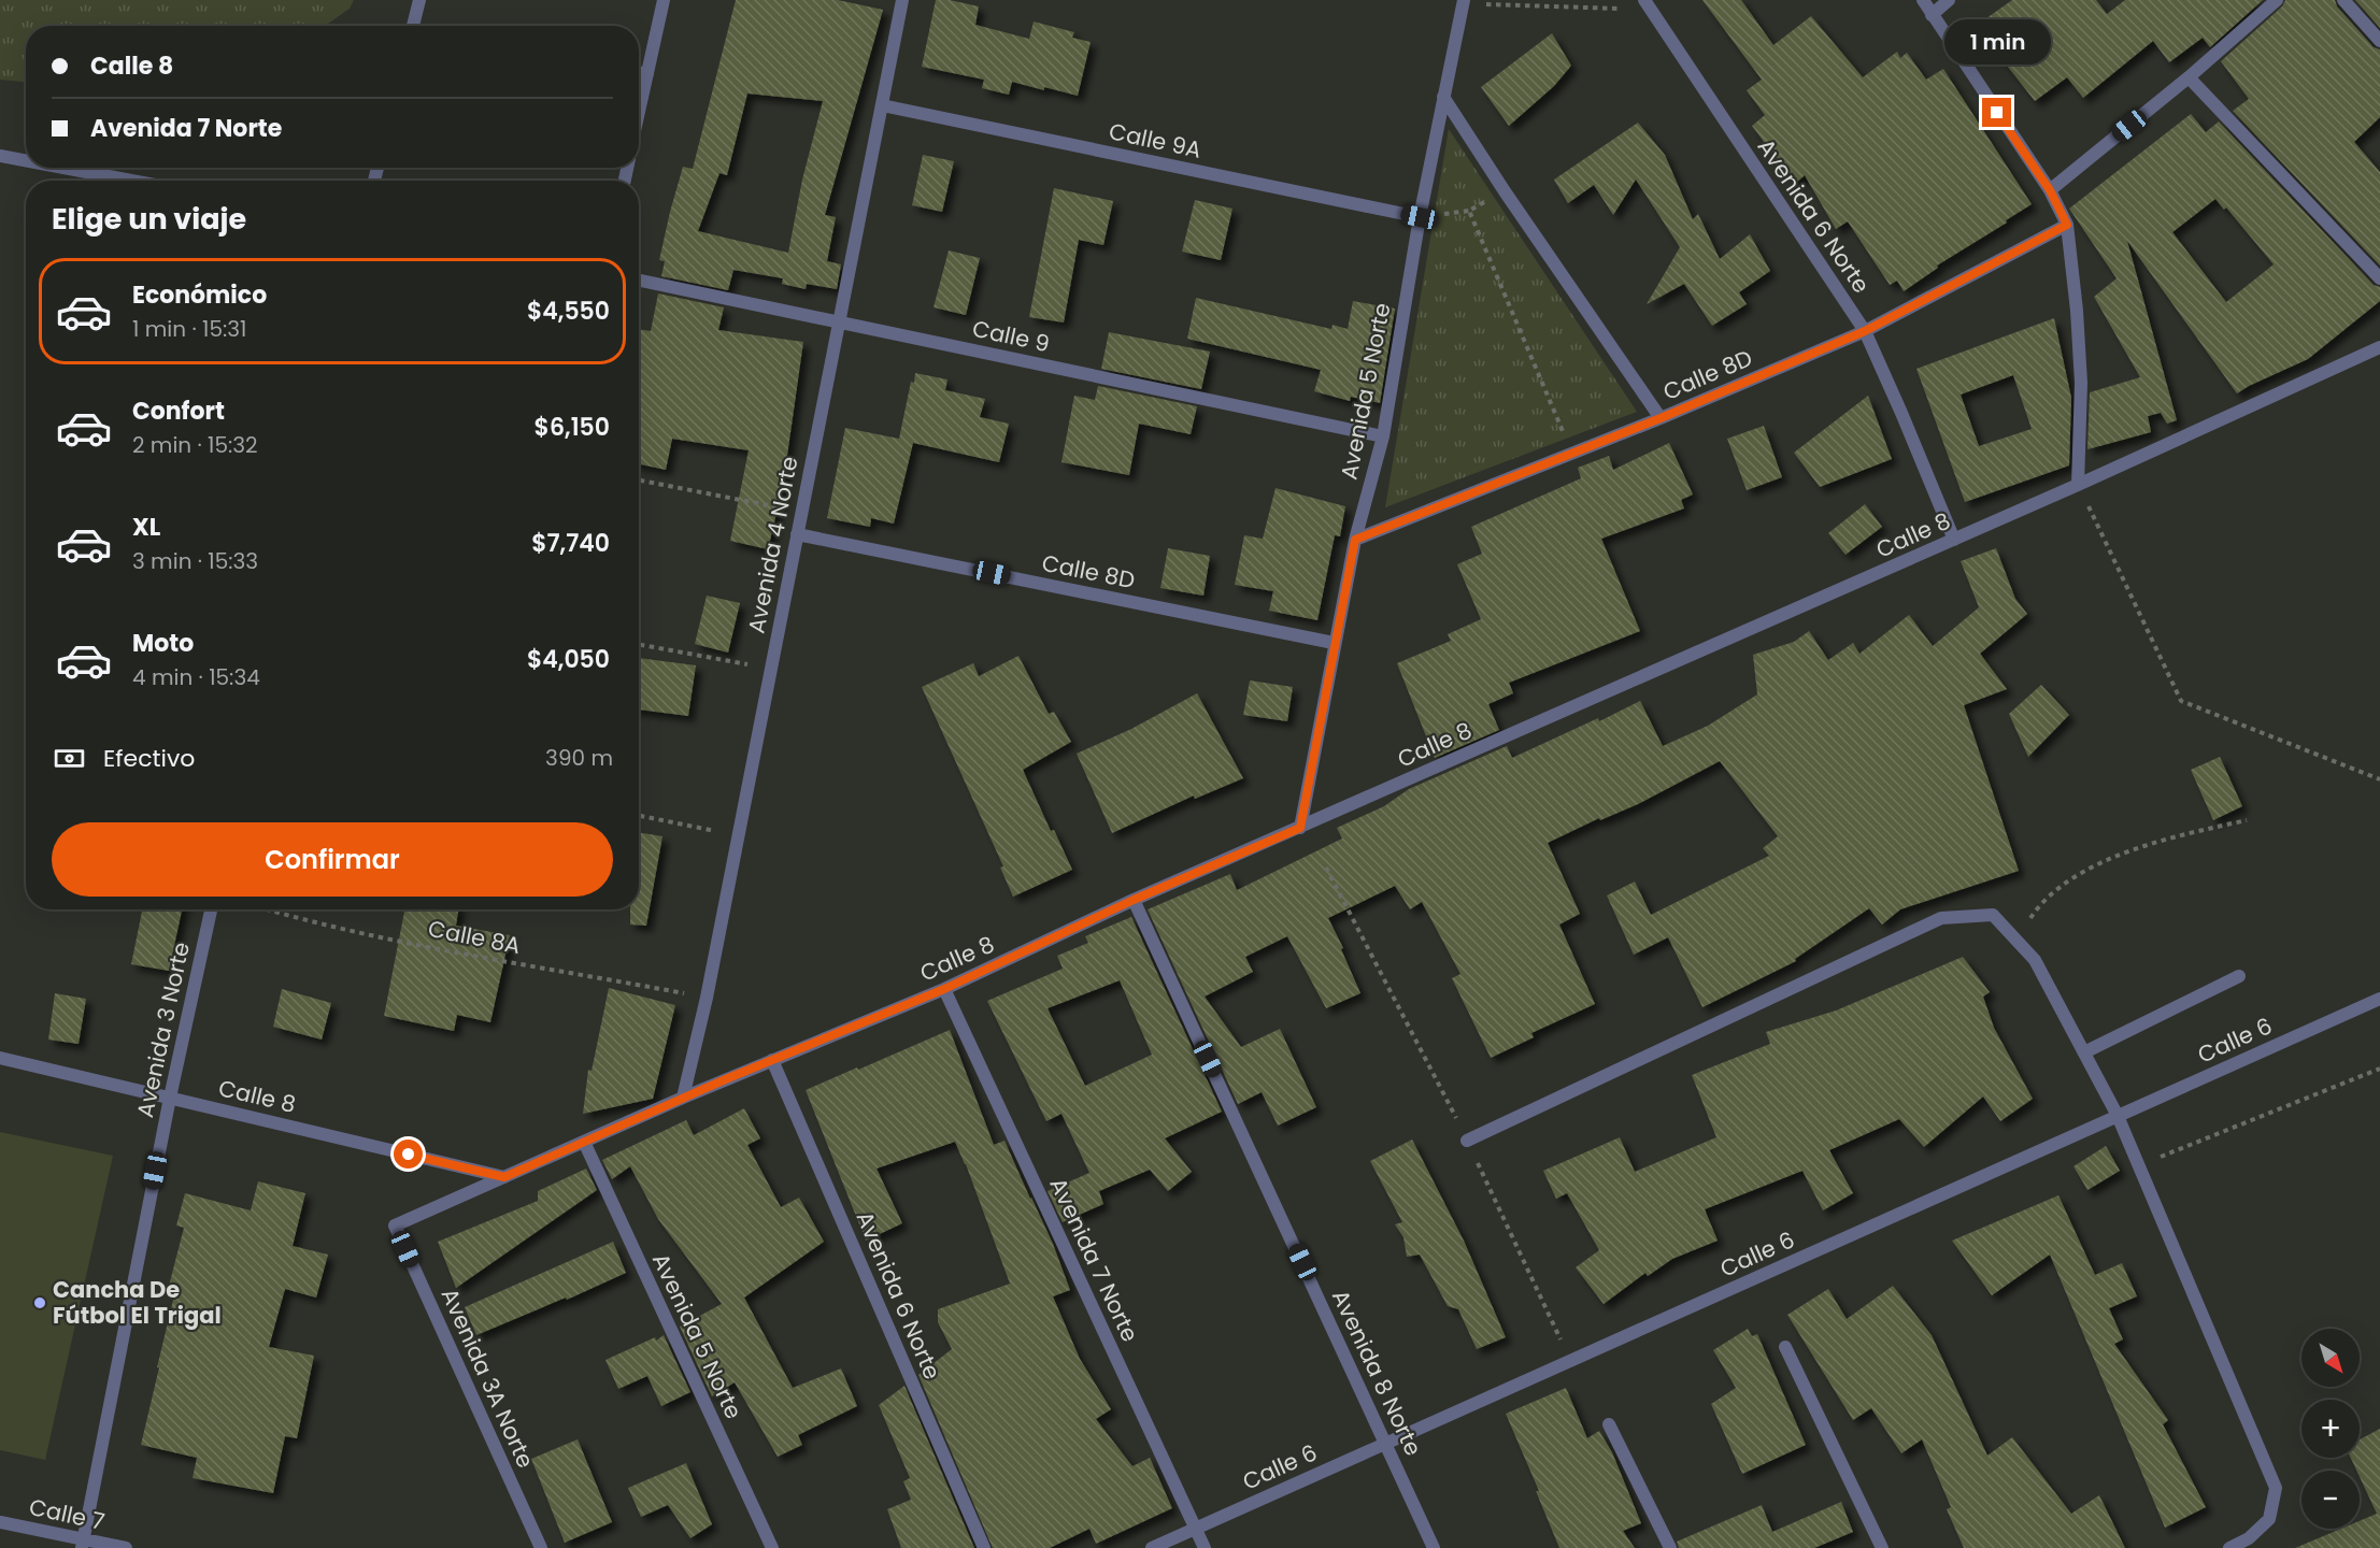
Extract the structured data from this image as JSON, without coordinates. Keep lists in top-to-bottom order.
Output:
{
  "streets": {
    "street": [
      "Calle 9A",
      "Avenida 6 Norte",
      "Calle 9",
      "Calle 8D",
      "Avenida 5 Norte",
      "Calle 8",
      "Avenida 4 Norte",
      "Avenida 3 Norte",
      "Calle 6",
      "Avenida 7 Norte",
      "Avenida 8 Norte",
      "Avenida 3A Norte",
      "Calle 7"
    ],
    "path": ["Calle 8A"]
  },
  "crossings": [
    ["Calle 9A", "Avenida 5 Norte"],
    ["Calle 9A", "Avenida 4 Norte"],
    ["Avenida 6 Norte", "Calle 8D"],
    ["Avenida 6 Norte", "Calle 8"],
    ["Calle 9", "Avenida 5 Norte"],
    ["Calle 9", "Avenida 4 Norte"],
    ["Calle 8D", "Avenida 5 Norte"],
    ["Calle 8D", "Avenida 4 Norte"],
    ["Avenida 5 Norte", "Calle 8"],
    ["Calle 8", "Avenida 4 Norte"],
    ["Calle 8", "Avenida 3 Norte"],
    ["Calle 8", "Avenida 7 Norte"],
    ["Calle 8", "Avenida 8 Norte"],
    ["Calle 8", "Avenida 3A Norte"],
    ["Avenida 4 Norte", "Calle 8A"],
    ["Avenida 3 Norte", "Calle 7"],
    ["Calle 6", "Avenida 7 Norte"],
    ["Calle 6", "Avenida 8 Norte"]
  ],
  "places": ["Cancha De Fútbol El Trigal"],
  "north": "bottom right",
  "page": {
    "bubble": "1 min",
    "banner": ["Calle 8", "Avenida 7 Norte"],
    "heading": "Elige un viaje",
    "list": [
      {
        "name": "Económico",
        "note": "1 min · 15:31",
        "value": "$4,550"
      },
      {
        "name": "Confort",
        "note": "2 min · 15:32",
        "value": "$6,150"
      },
      {
        "name": "XL",
        "note": "3 min · 15:33",
        "value": "$7,740"
      },
      {
        "name": "Moto",
        "note": "4 min · 15:34",
        "value": "$4,050"
      }
    ],
    "pay": ["Efectivo", "390 m"],
    "buttons": "Confirmar",
    "map_buttons": ["+", "−"]
  }
}
